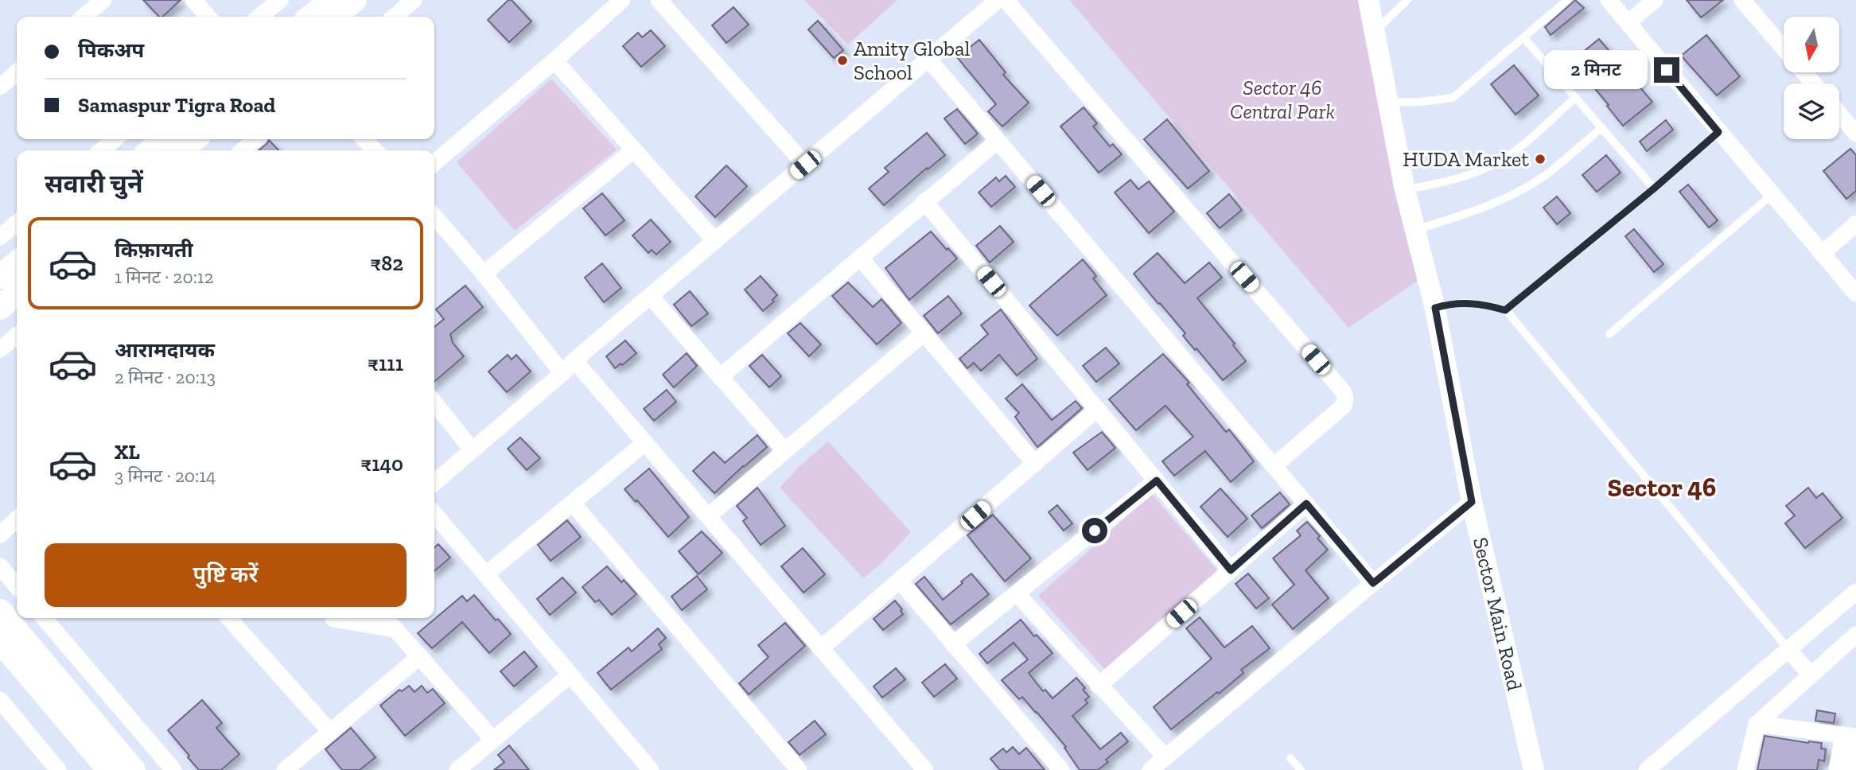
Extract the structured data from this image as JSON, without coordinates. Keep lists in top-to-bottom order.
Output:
{
  "streets": {
    "street": ["Sector Main Road"]
  },
  "districts": ["Sector 46"],
  "parks": ["Sector 46 Central Park"],
  "places": ["Amity Global School", "HUDA Market"],
  "north": "bottom",
  "page": {
    "banner": ["पिकअप", "Samaspur Tigra Road"],
    "bubble": "2 मिनट",
    "heading": "सवारी चुनें",
    "list": [
      {
        "name": "किफ़ायती",
        "note": "1 मिनट · 20:12",
        "value": "₹82"
      },
      {
        "name": "आरामदायक",
        "note": "2 मिनट · 20:13",
        "value": "₹111"
      },
      {
        "name": "XL",
        "note": "3 मिनट · 20:14",
        "value": "₹140"
      }
    ],
    "buttons": "पुष्टि करें"
  }
}
